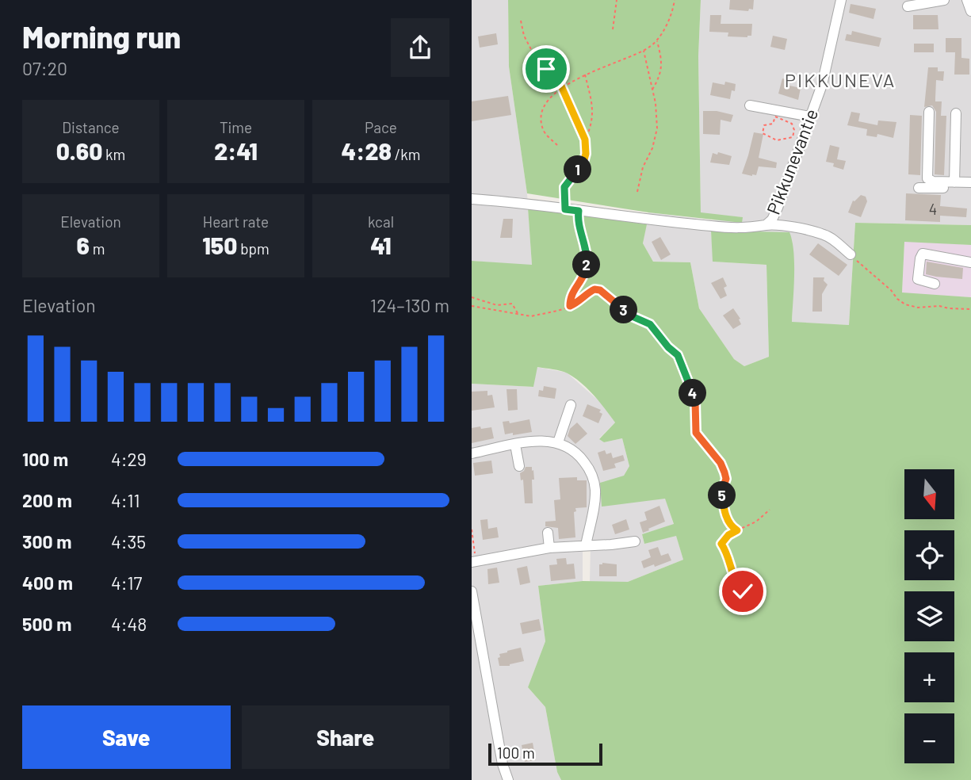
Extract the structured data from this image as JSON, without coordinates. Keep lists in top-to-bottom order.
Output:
{
  "streets": {
    "street": ["Pikkunevantie"]
  },
  "districts": ["PIKKUNEVA"],
  "house_numbers": ["4"],
  "scale_bar": "100 m",
  "north": "bottom",
  "page": {
    "heading": ["Morning run", "07:20"],
    "stats": [
      ["Distance", "0.60 km"],
      ["Time", "2:41"],
      ["Pace", "4:28 /km"],
      ["Elevation", "6 m"],
      ["Heart rate", "150 bpm"],
      ["kcal", "41"]
    ],
    "pins": [
      "1",
      "2",
      "3",
      "4",
      "5"
    ],
    "chart": ["Elevation", "124–130 m"],
    "list": [
      {
        "name": "100 m",
        "note": "4:29"
      },
      {
        "name": "200 m",
        "note": "4:11"
      },
      {
        "name": "300 m",
        "note": "4:35"
      },
      {
        "name": "400 m",
        "note": "4:17"
      },
      {
        "name": "500 m",
        "note": "4:48"
      }
    ],
    "map_buttons": ["+", "−"],
    "buttons": ["Save", "Share"],
    "scale": "100 m"
  }
}
